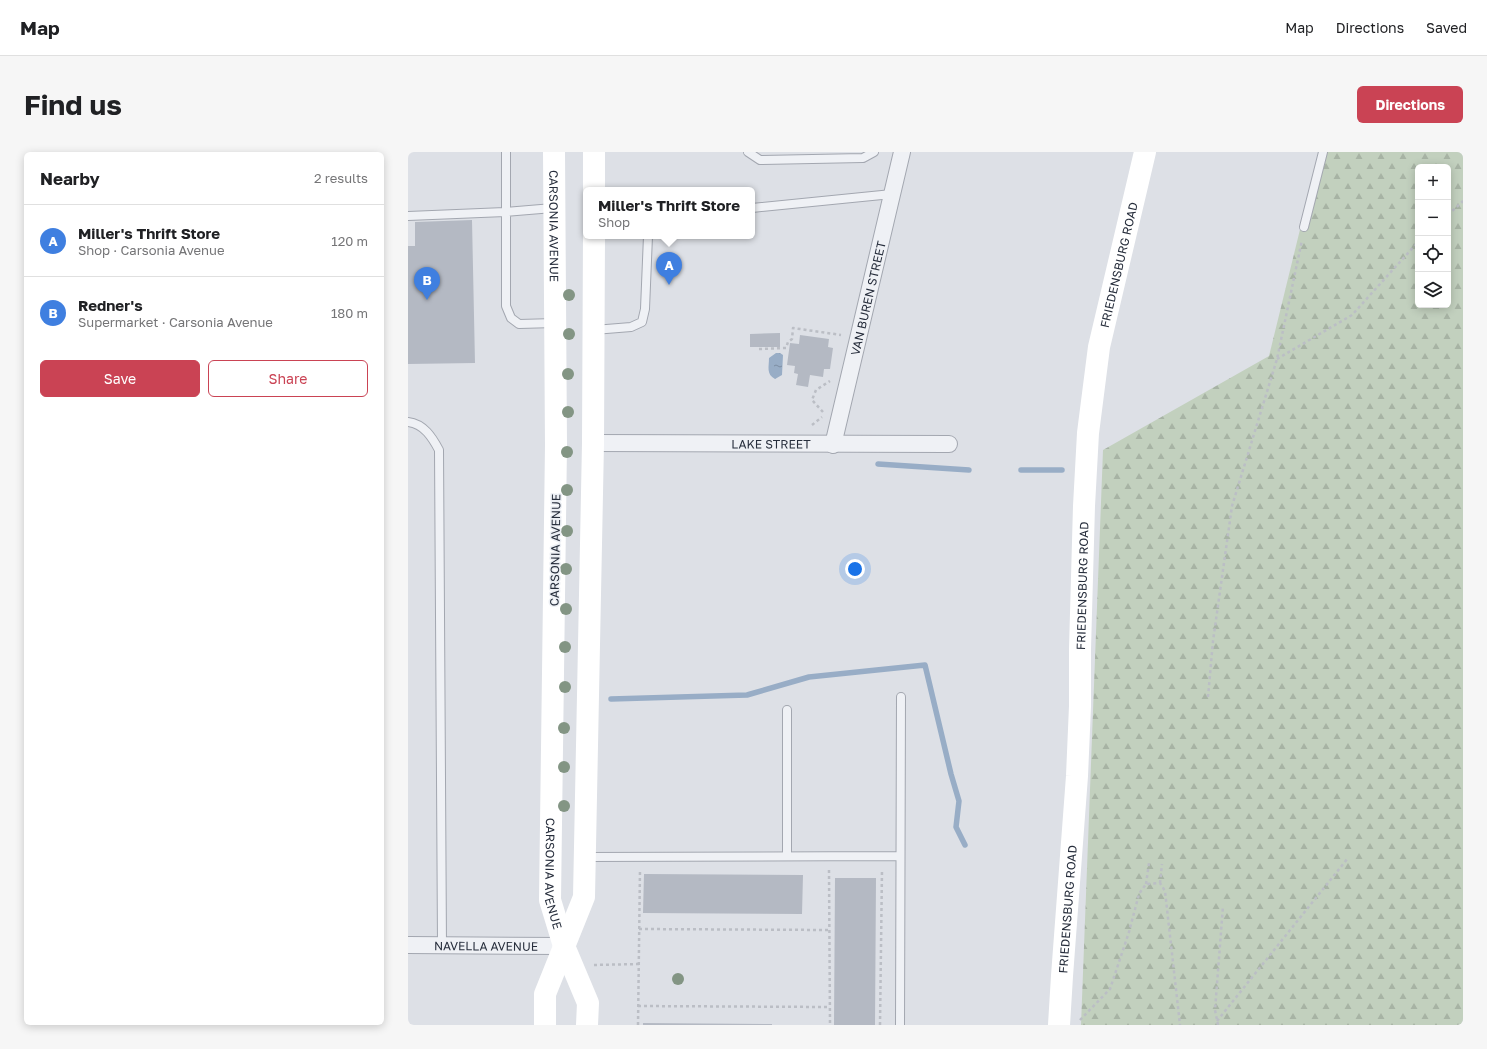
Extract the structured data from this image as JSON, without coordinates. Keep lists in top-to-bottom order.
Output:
{
  "streets": {
    "street": [
      "CARSONIA AVENUE",
      "FRIEDENSBURG ROAD",
      "VAN BUREN STREET",
      "LAKE STREET",
      "NAVELLA AVENUE"
    ]
  },
  "crossings": [
    ["CARSONIA AVENUE", "LAKE STREET"],
    ["CARSONIA AVENUE", "NAVELLA AVENUE"],
    ["VAN BUREN STREET", "LAKE STREET"]
  ],
  "page": {
    "header": "Map",
    "nav": ["Map", "Directions", "Saved"],
    "buttons": [
      "Directions",
      ["Save", "Share"]
    ],
    "title": "Find us",
    "heading": ["Nearby", "2 results"],
    "map_buttons": ["+", "−"],
    "popup": ["Miller's Thrift Store", "Shop"],
    "list": [
      {
        "mark": "A",
        "name": "Miller's Thrift Store",
        "note": "Shop · Carsonia Avenue",
        "value": "120 m"
      },
      {
        "mark": "B",
        "name": "Redner's",
        "note": "Supermarket · Carsonia Avenue",
        "value": "180 m"
      }
    ],
    "pins": ["A", "B"]
  }
}
